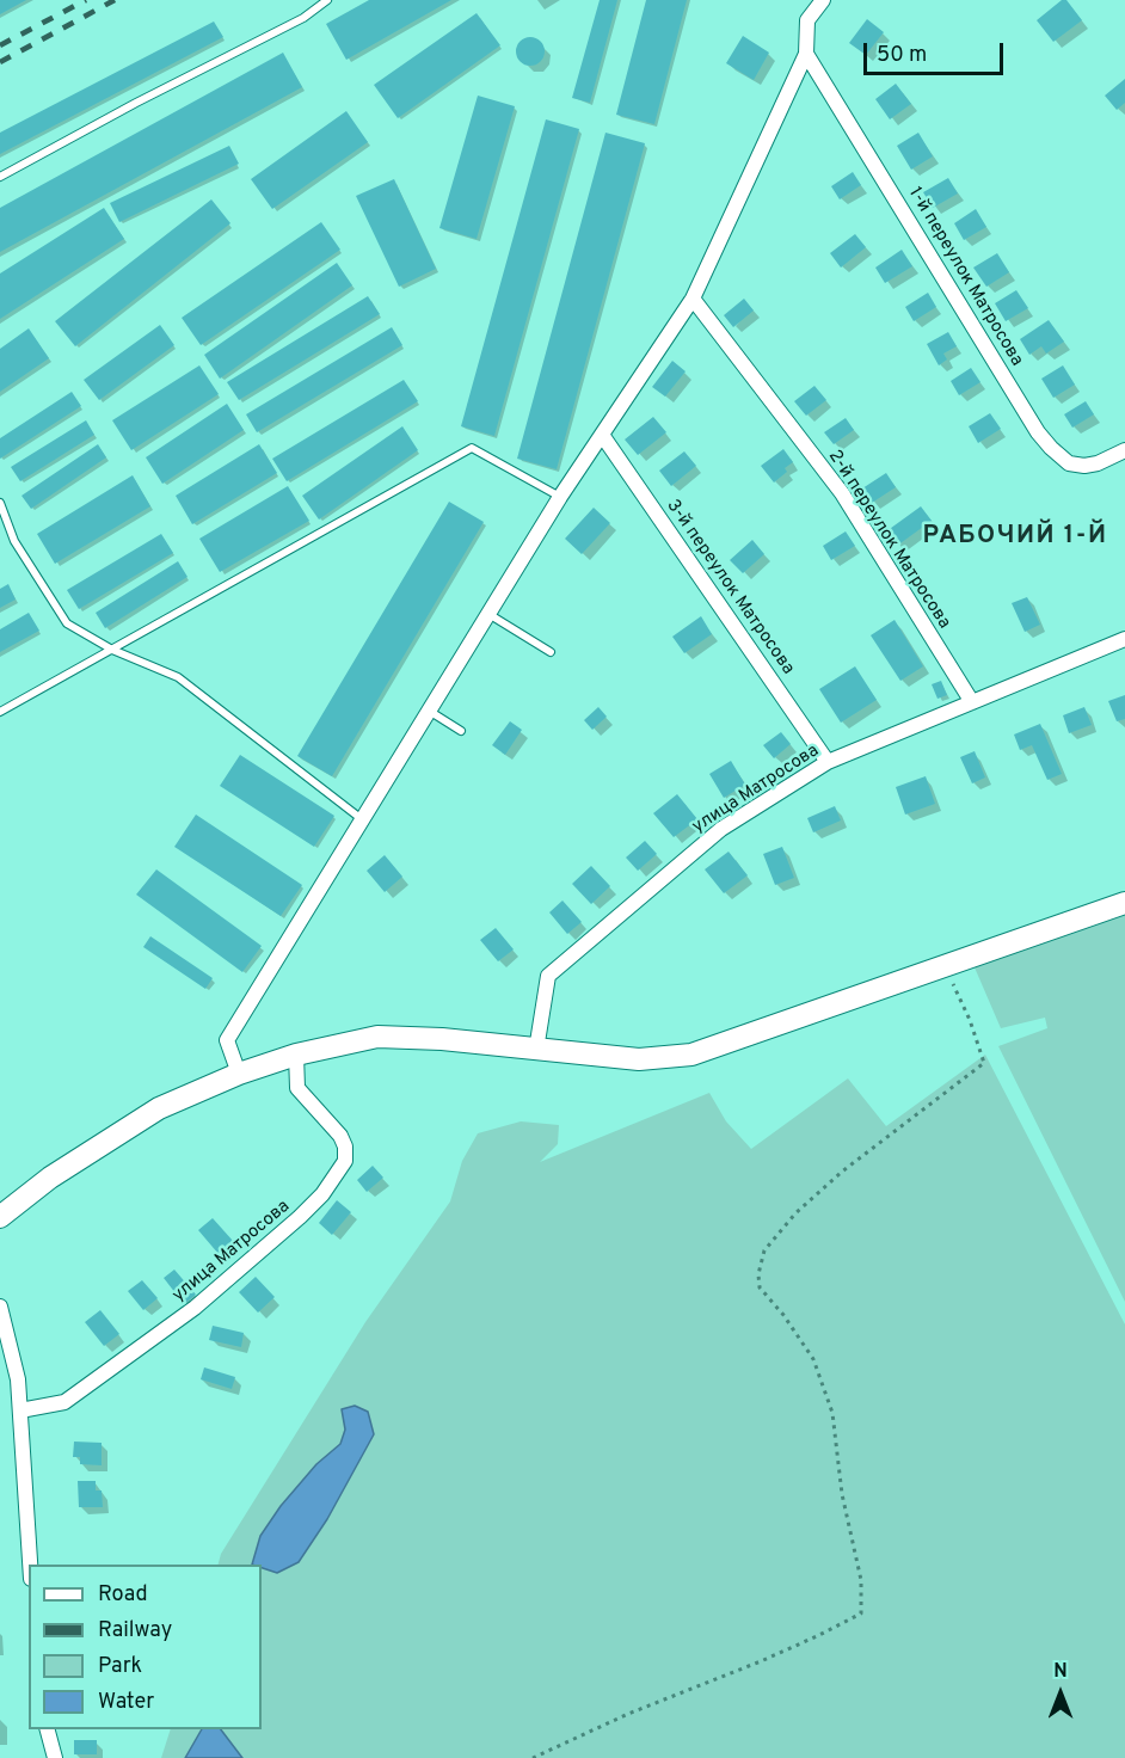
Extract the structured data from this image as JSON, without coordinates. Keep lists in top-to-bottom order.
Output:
{
  "streets": {
    "street": [
      "1-й переулок Матросова",
      "2-й переулок Матросова",
      "3-й переулок Матросова",
      "улица Матросова"
    ]
  },
  "crossings": [
    ["2-й переулок Матросова", "улица Матросова"],
    ["3-й переулок Матросова", "улица Матросова"]
  ],
  "districts": ["РАБОЧИЙ 1‑Й"],
  "legend": [
    "Road",
    "Railway",
    "Park",
    "Water"
  ],
  "scale_bar": "50 m",
  "north": "top"
}
